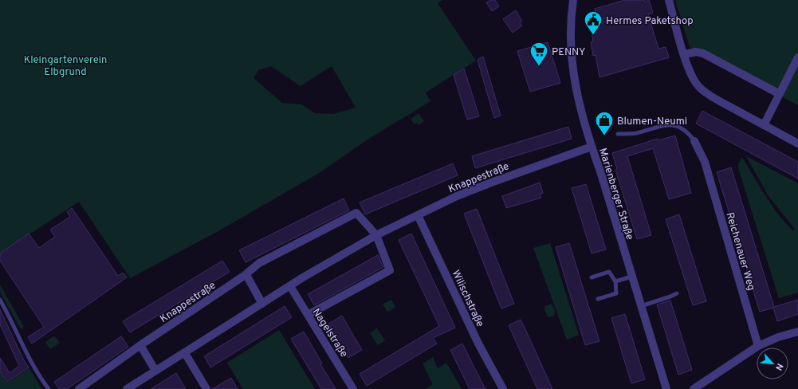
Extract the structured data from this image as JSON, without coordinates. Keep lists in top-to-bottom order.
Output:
{
  "streets": {
    "street": [
      "Knappestraße",
      "Marienberger Straße",
      "Reichenauer Weg",
      "Wilischstraße",
      "Nagelstraße"
    ]
  },
  "crossings": [
    ["Knappestraße", "Marienberger Straße"],
    ["Knappestraße", "Wilischstraße"],
    ["Knappestraße", "Nagelstraße"]
  ],
  "parks": ["Kleingartenverein Elbgrund"],
  "places": {
    "public building": ["Hermes Paketshop"],
    "supermarket": ["PENNY"],
    "shop": ["Blumen-Neumi"]
  },
  "north": "bottom right"
}
